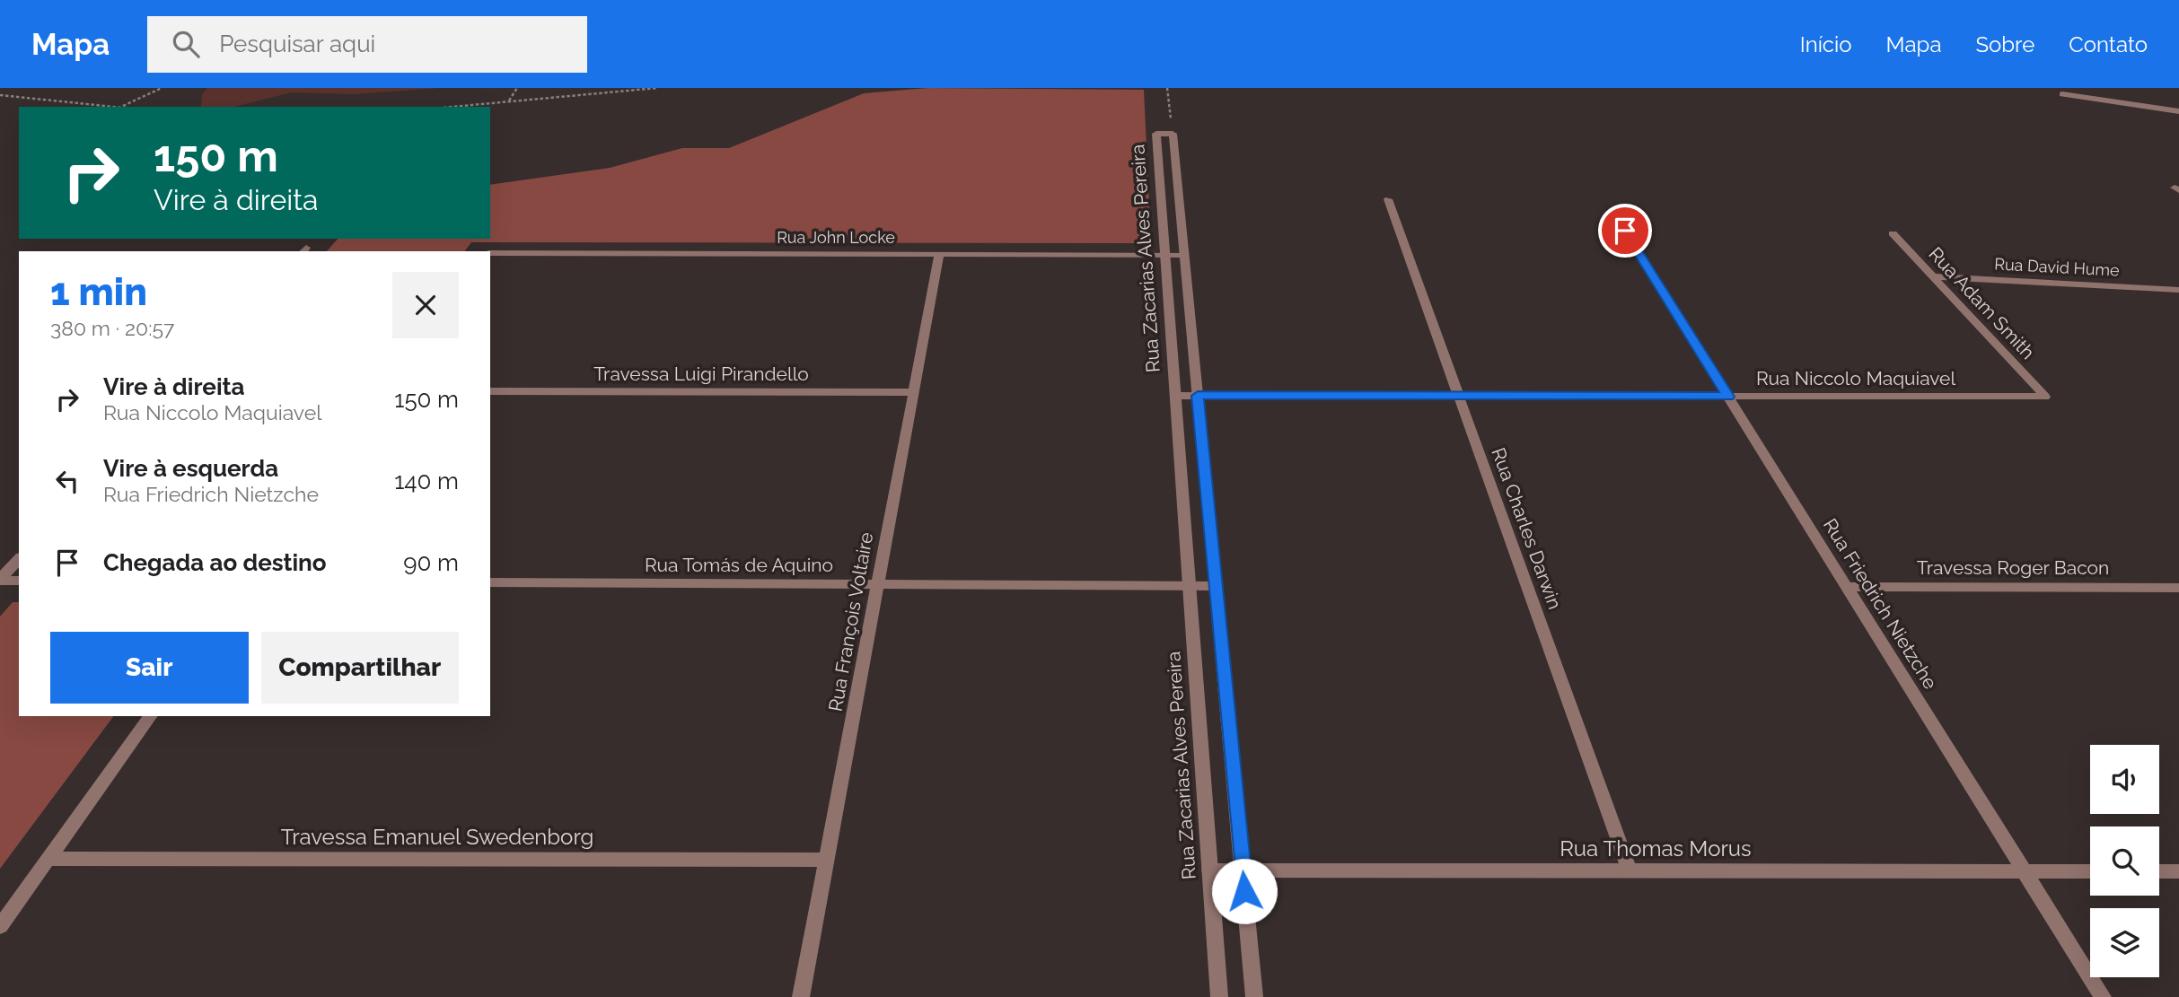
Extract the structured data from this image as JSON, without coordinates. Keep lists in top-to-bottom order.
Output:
{
  "streets": {
    "street": [
      "Rua John Locke",
      "Rua Zacarias Alves Pereira",
      "Rua David Hume",
      "Rua Adam Smith",
      "Travessa Luigi Pirandello",
      "Rua Niccolo Maquiavel",
      "Rua Charles Darwin",
      "Rua Tomás de Aquino",
      "Travessa Roger Bacon",
      "Rua Friedrich Nietzche",
      "Rua François Voltaire",
      "Travessa Emanuel Swedenborg",
      "Rua Thomas Morus"
    ]
  },
  "crossings": [
    ["Rua John Locke", "Rua Zacarias Alves Pereira"],
    ["Rua John Locke", "Rua François Voltaire"],
    ["Rua Zacarias Alves Pereira", "Rua Niccolo Maquiavel"],
    ["Rua Zacarias Alves Pereira", "Rua Tomás de Aquino"],
    ["Rua Zacarias Alves Pereira", "Rua Thomas Morus"],
    ["Rua David Hume", "Rua Adam Smith"],
    ["Rua Adam Smith", "Rua Niccolo Maquiavel"],
    ["Travessa Luigi Pirandello", "Rua François Voltaire"],
    ["Rua Niccolo Maquiavel", "Rua Charles Darwin"],
    ["Rua Niccolo Maquiavel", "Rua Friedrich Nietzche"],
    ["Rua Charles Darwin", "Rua Thomas Morus"],
    ["Rua Tomás de Aquino", "Rua François Voltaire"],
    ["Travessa Roger Bacon", "Rua Friedrich Nietzche"],
    ["Rua Friedrich Nietzche", "Rua Thomas Morus"],
    ["Rua François Voltaire", "Travessa Emanuel Swedenborg"]
  ],
  "page": {
    "header": "Mapa",
    "search": "Pesquisar aqui",
    "nav": [
      "Início",
      "Mapa",
      "Sobre",
      "Contato"
    ],
    "turn": ["150 m", "Vire à direita"],
    "heading": ["1 min", "380 m · 20:57"],
    "list": [
      {
        "name": "Vire à direita",
        "note": "Rua Niccolo Maquiavel",
        "value": "150 m"
      },
      {
        "name": "Vire à esquerda",
        "note": "Rua Friedrich Nietzche",
        "value": "140 m"
      },
      {
        "name": "Chegada ao destino",
        "value": "90 m"
      }
    ],
    "buttons": ["Sair", "Compartilhar"]
  }
}
